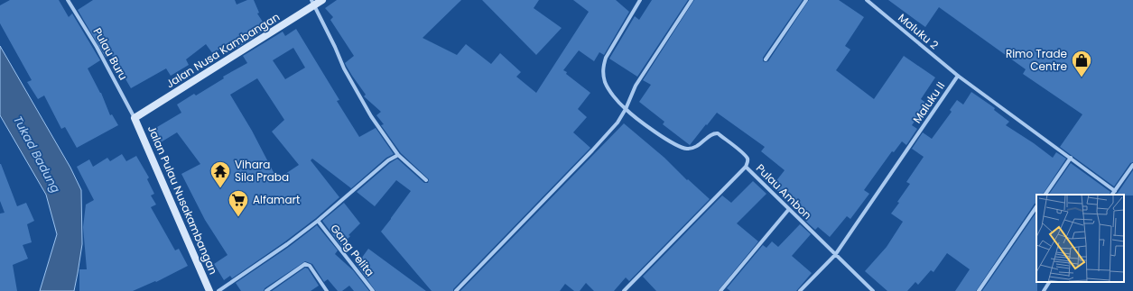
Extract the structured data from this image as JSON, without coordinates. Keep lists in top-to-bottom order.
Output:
{
  "streets": {
    "street": [
      "Maluku 2",
      "Jalan Nusa Kambangan",
      "Pulau Buru",
      "Maluku II",
      "Pulau Ambon",
      "Jalan Pulau Nusakambangan",
      "Gang Pelita"
    ]
  },
  "crossings": [
    ["Maluku 2", "Maluku II"],
    ["Jalan Nusa Kambangan", "Pulau Buru"],
    ["Jalan Nusa Kambangan", "Jalan Pulau Nusakambangan"],
    ["Pulau Buru", "Jalan Pulau Nusakambangan"],
    ["Maluku II", "Pulau Ambon"]
  ],
  "water": ["Tukad Badung"],
  "places": {
    "shop": ["Rimo Trade Centre"],
    "temple": ["Vihara Sila Praba"],
    "supermarket": ["Alfamart"]
  }
}
